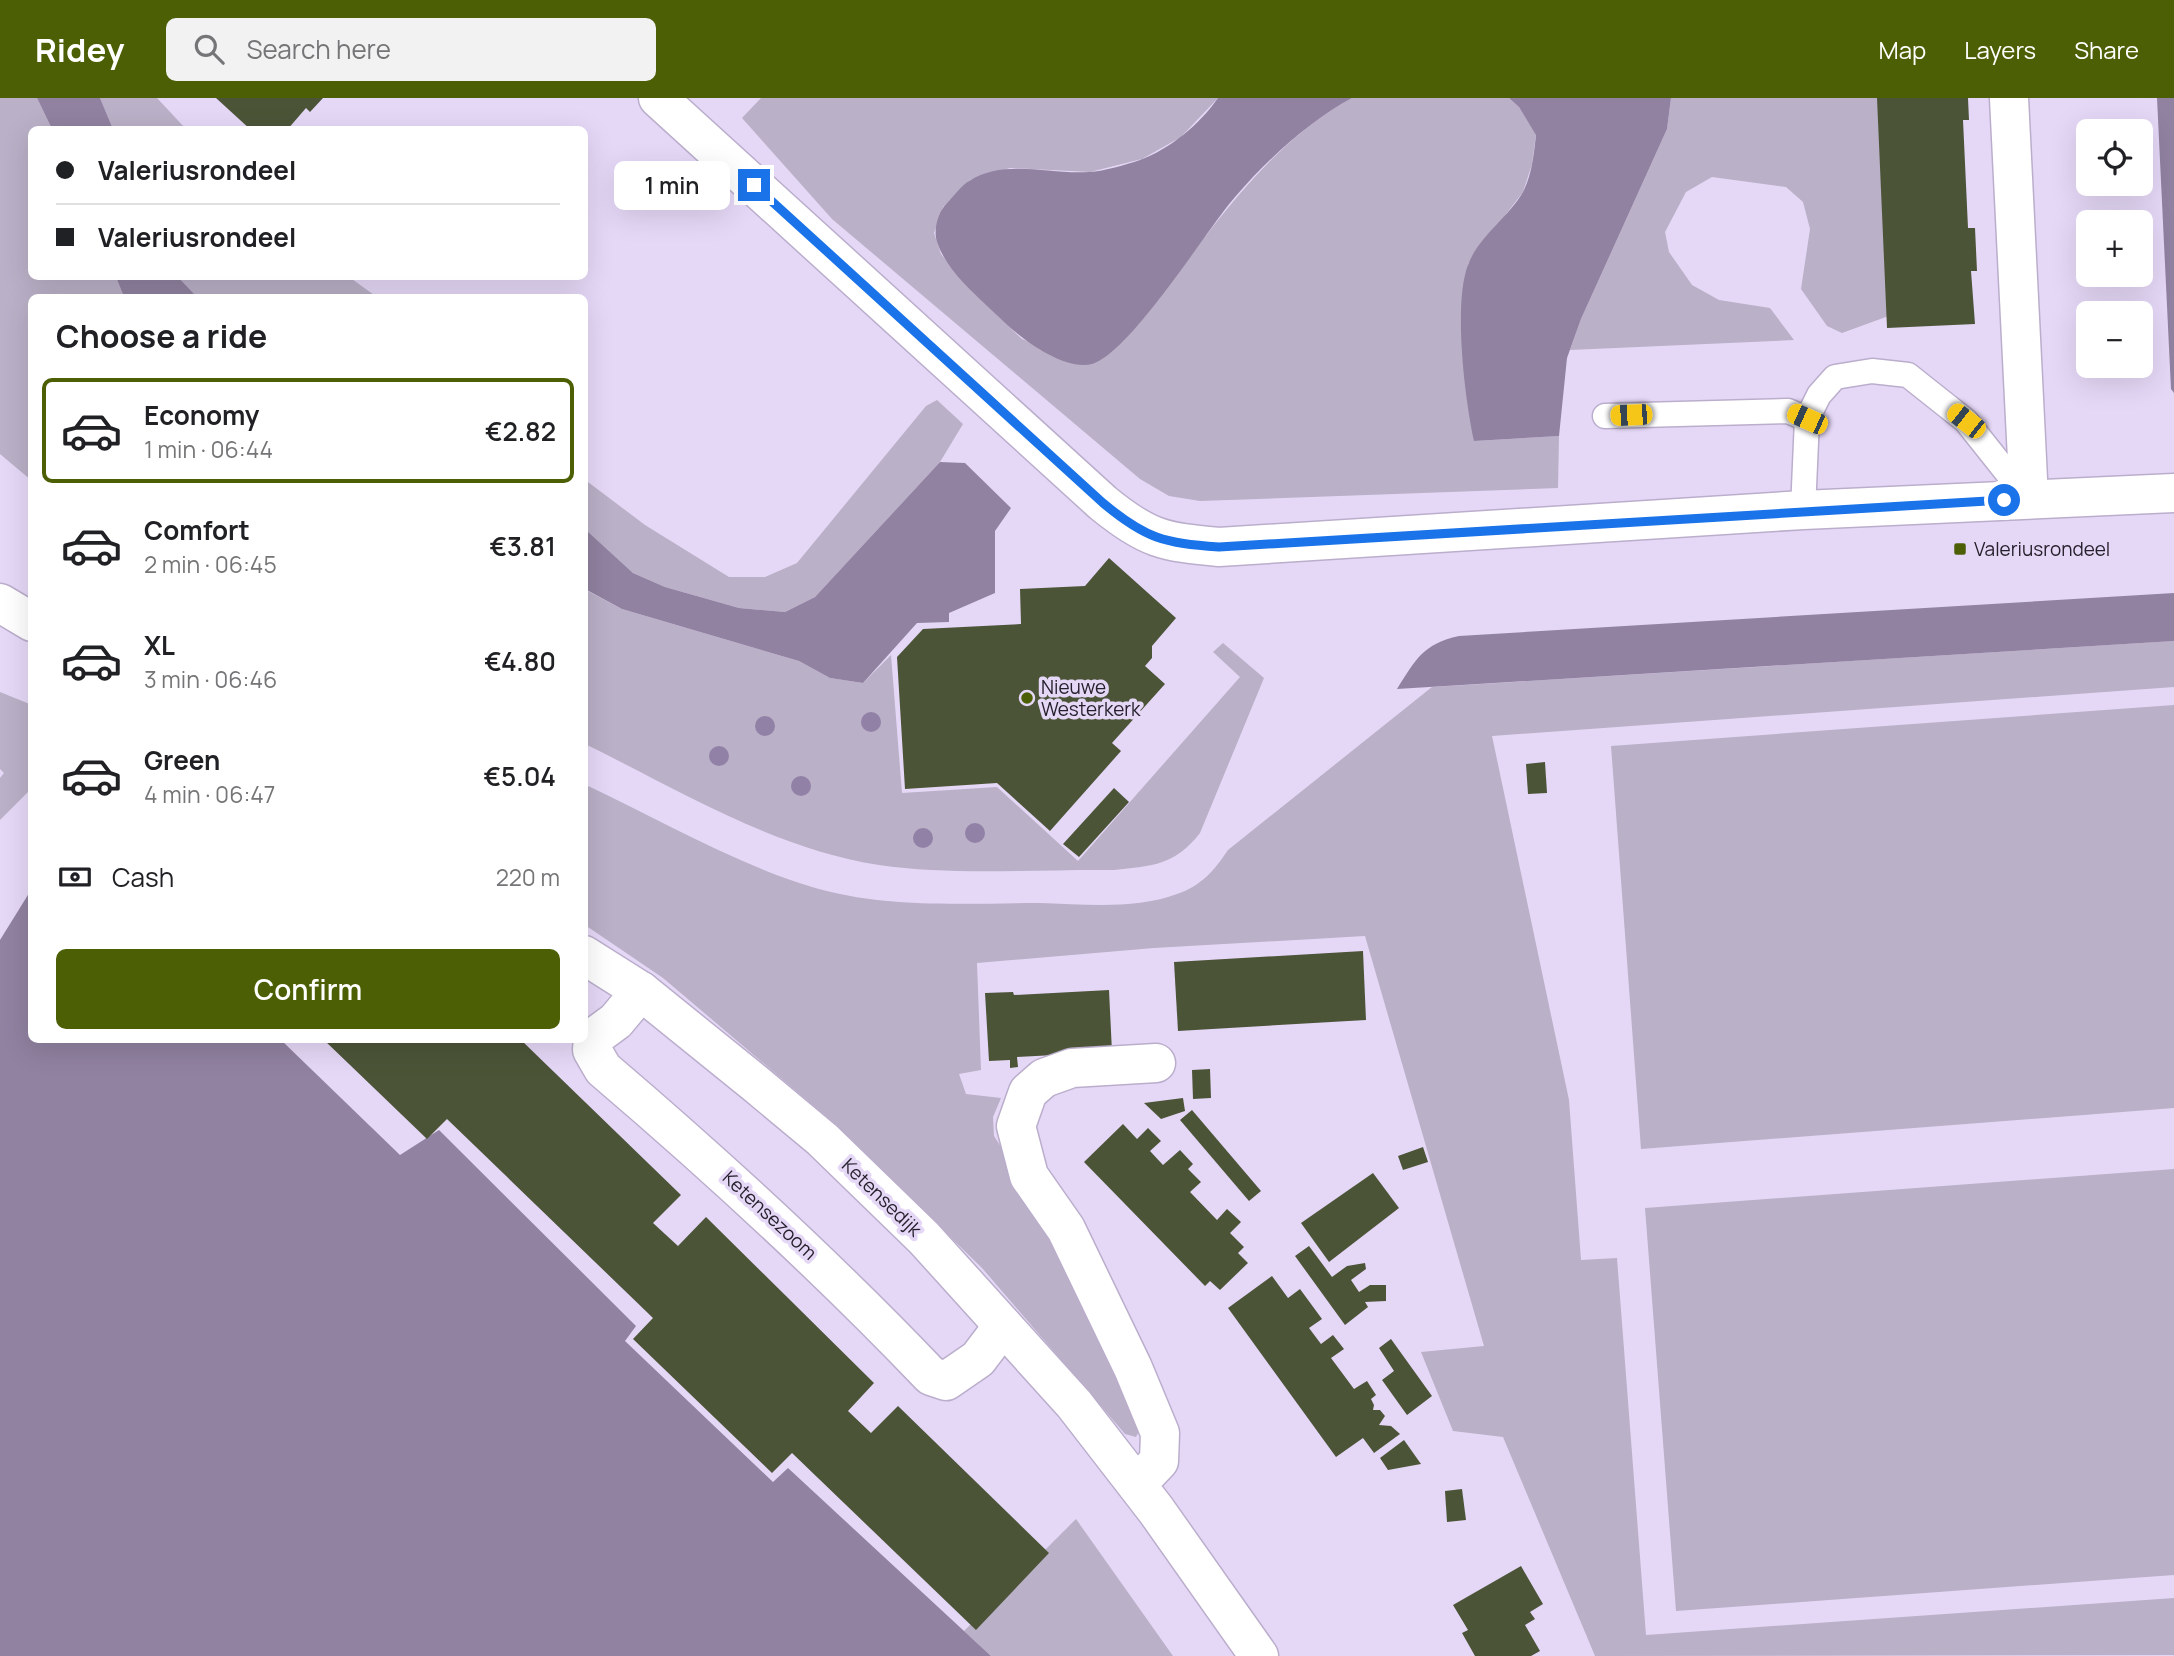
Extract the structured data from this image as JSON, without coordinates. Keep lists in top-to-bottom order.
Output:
{
  "streets": {
    "street": ["Ketensedijk", "Ketensezoom"]
  },
  "crossings": [
    ["Ketensedijk", "Ketensezoom"]
  ],
  "places": {
    "transit": ["Valeriusrondeel"],
    "other": ["Nieuwe Westerkerk"]
  },
  "page": {
    "header": "Ridey",
    "search": "Search here",
    "nav": ["Map", "Layers", "Share"],
    "map_buttons": ["+", "−"],
    "banner": ["Valeriusrondeel", "Valeriusrondeel"],
    "bubble": "1 min",
    "heading": "Choose a ride",
    "list": [
      {
        "name": "Economy",
        "note": "1 min · 06:44",
        "value": "€2.82"
      },
      {
        "name": "Comfort",
        "note": "2 min · 06:45",
        "value": "€3.81"
      },
      {
        "name": "XL",
        "note": "3 min · 06:46",
        "value": "€4.80"
      },
      {
        "name": "Green",
        "note": "4 min · 06:47",
        "value": "€5.04"
      }
    ],
    "pay": ["Cash", "220 m"],
    "buttons": "Confirm"
  }
}
